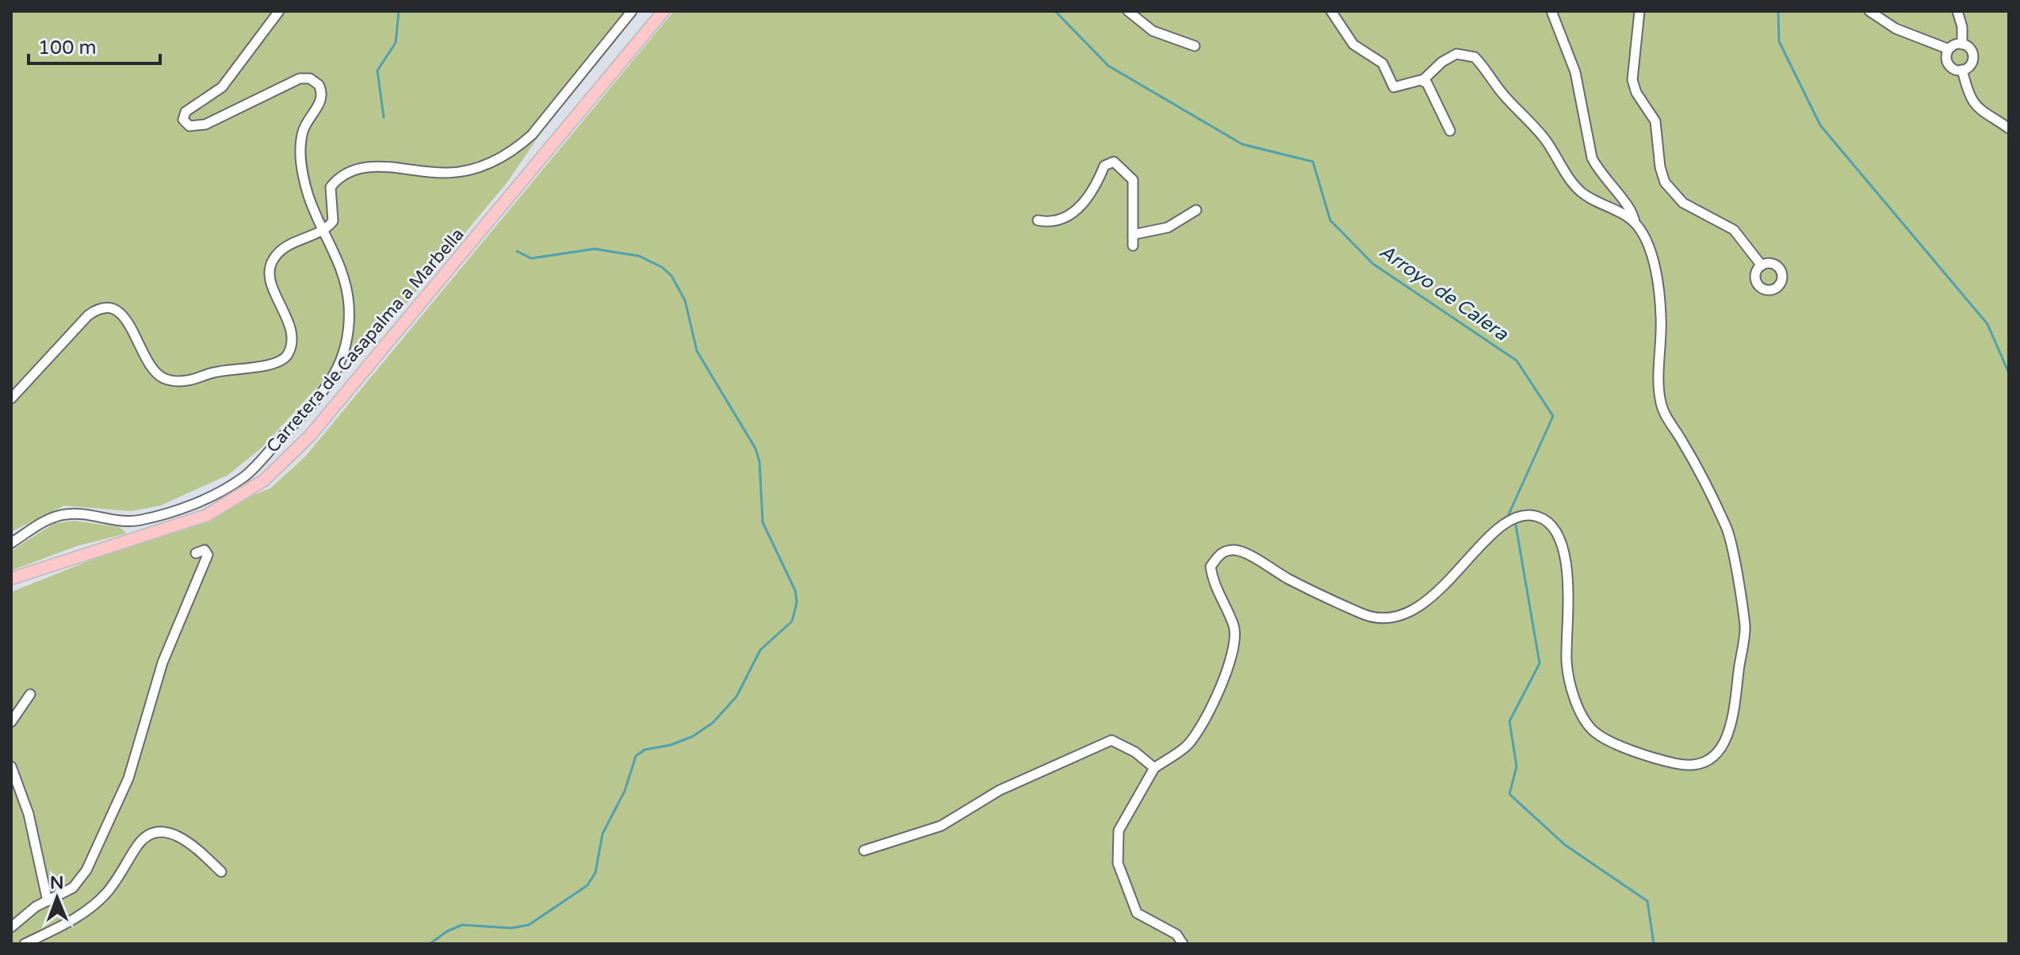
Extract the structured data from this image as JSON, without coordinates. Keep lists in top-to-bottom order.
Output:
{
  "streets": {
    "main road": ["Carretera de Casapalma a Marbella"]
  },
  "water": ["Arroyo de Calera"],
  "scale_bar": "100 m",
  "north": "top"
}
